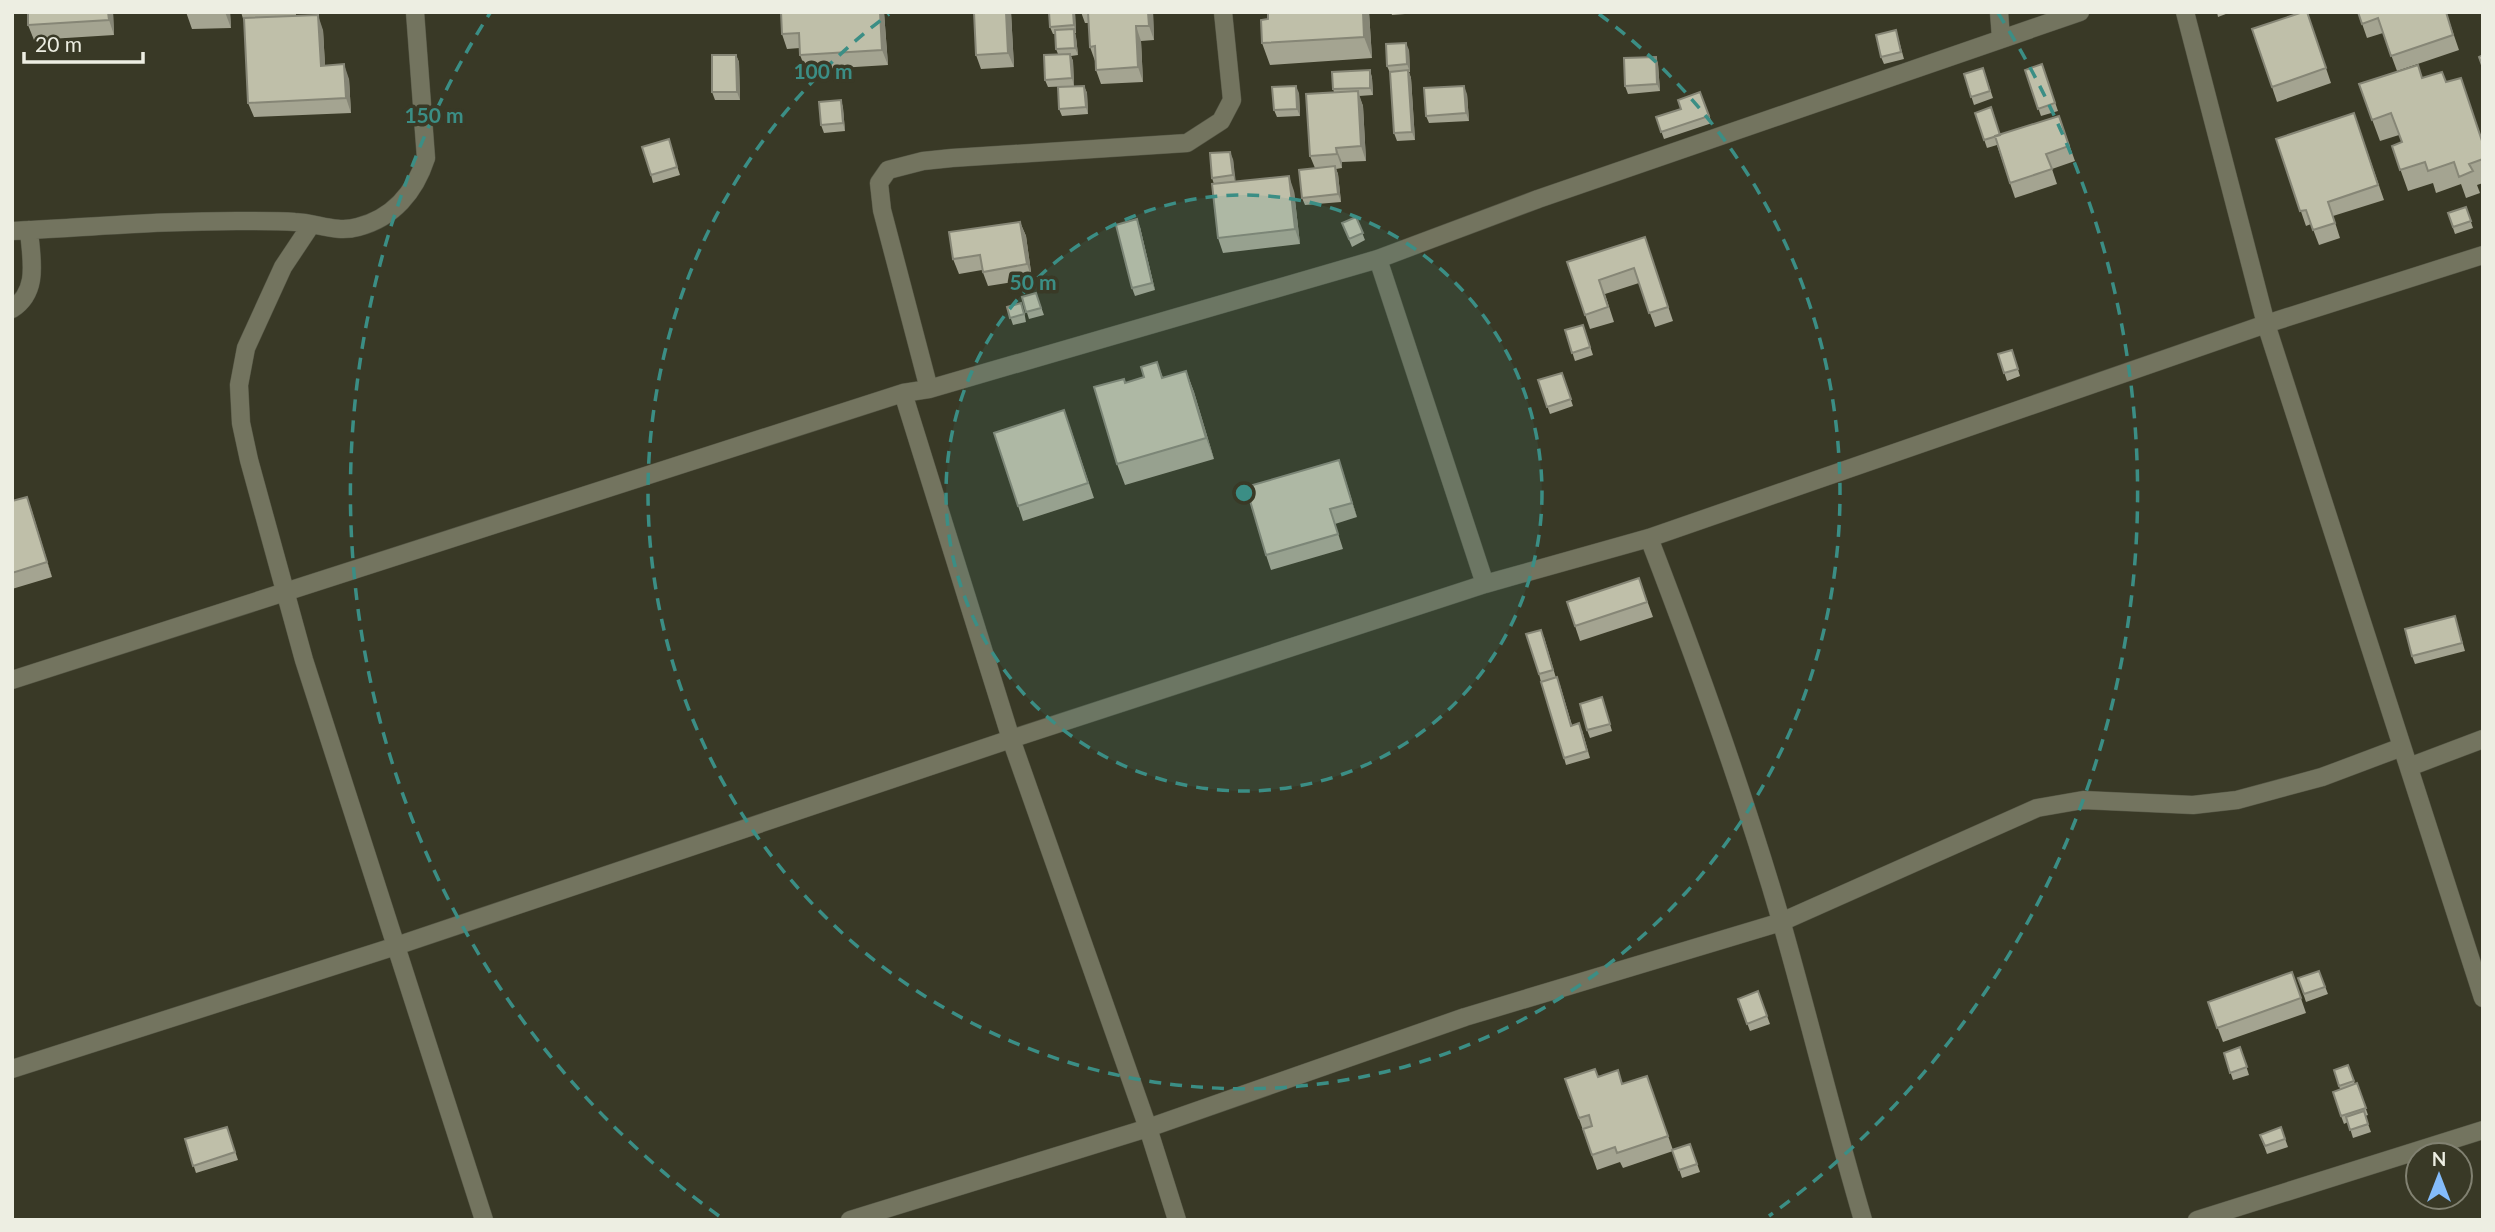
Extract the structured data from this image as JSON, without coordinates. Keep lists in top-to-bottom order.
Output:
{
  "scale_bar": "20 m",
  "north": "top",
  "rings": ["100 m", "150 m", "50 m"]
}
